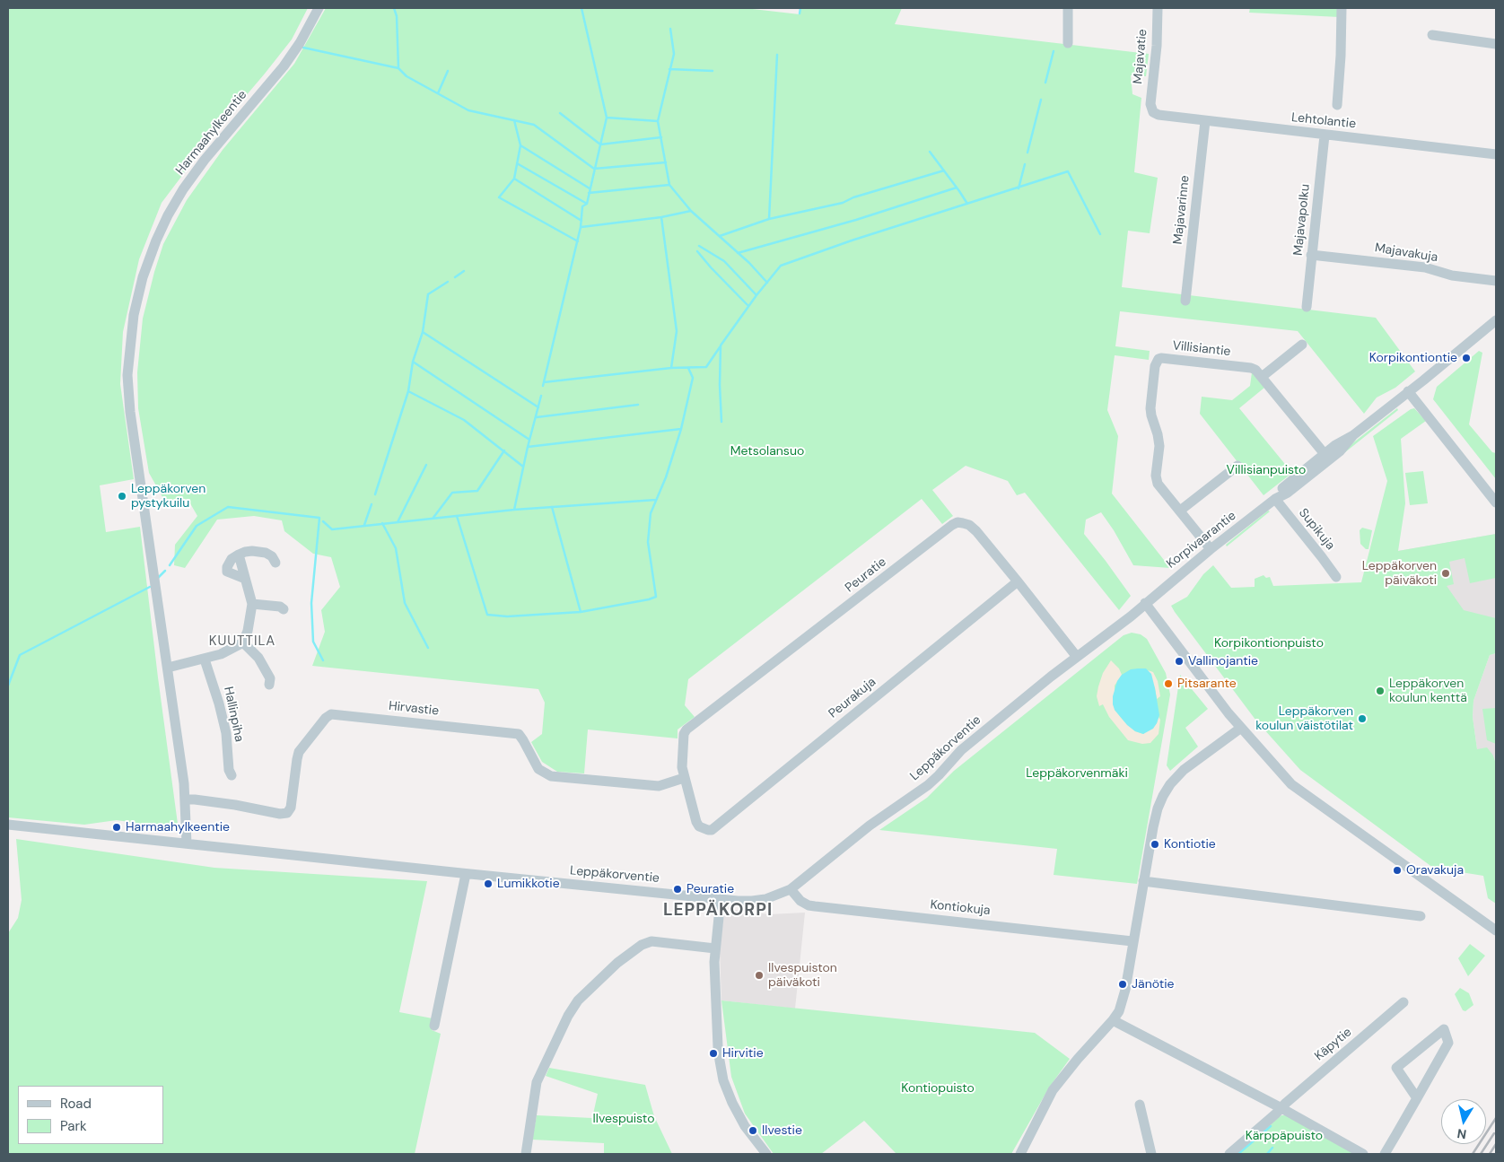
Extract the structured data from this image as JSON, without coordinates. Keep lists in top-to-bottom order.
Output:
{
  "streets": {
    "street": [
      "Majavatie",
      "Lehtolantie",
      "Harmaahylkeentie",
      "Majavarinne",
      "Majavapolku",
      "Majavakuja",
      "Villisiantie",
      "Supikuja",
      "Korpivaarantie",
      "Peuratie",
      "Peurakuja",
      "Hirvastie",
      "Hallinpiha",
      "Leppäkorventie",
      "Kontiokuja",
      "Käpytie"
    ]
  },
  "crossings": [
    ["Majavatie", "Lehtolantie"],
    ["Lehtolantie", "Majavarinne"],
    ["Lehtolantie", "Majavapolku"],
    ["Harmaahylkeentie", "Hirvastie"],
    ["Harmaahylkeentie", "Leppäkorventie"],
    ["Majavapolku", "Majavakuja"],
    ["Villisiantie", "Korpivaarantie"],
    ["Supikuja", "Korpivaarantie"],
    ["Korpivaarantie", "Leppäkorventie"],
    ["Peuratie", "Peurakuja"],
    ["Peuratie", "Hirvastie"],
    ["Peuratie", "Leppäkorventie"],
    ["Leppäkorventie", "Kontiokuja"]
  ],
  "districts": ["KUUTTILA", "LEPPÄKORPI"],
  "parks": [
    "Metsolansuo",
    "Villisianpuisto",
    "Korpikontionpuisto",
    "Leppäkorvenmäki",
    "Kontiopuisto",
    "Ilvespuisto",
    "Kärppäpuisto"
  ],
  "places": [
    "Korpikontiontie",
    "Leppäkorven pystykuilu",
    "Leppäkorven päiväkoti",
    "Vallinojantie",
    "Pitsarante",
    "Leppäkorven koulun kenttä",
    "Leppäkorven koulun väistötilat",
    "Harmaahylkeentie",
    "Kontiotie",
    "Oravakuja",
    "Lumikkotie",
    "Peuratie",
    "Ilvespuiston päiväkoti",
    "Jänötie",
    "Hirvitie",
    "Ilvestie"
  ],
  "legend": ["Road", "Park"],
  "north": "bottom"
}
